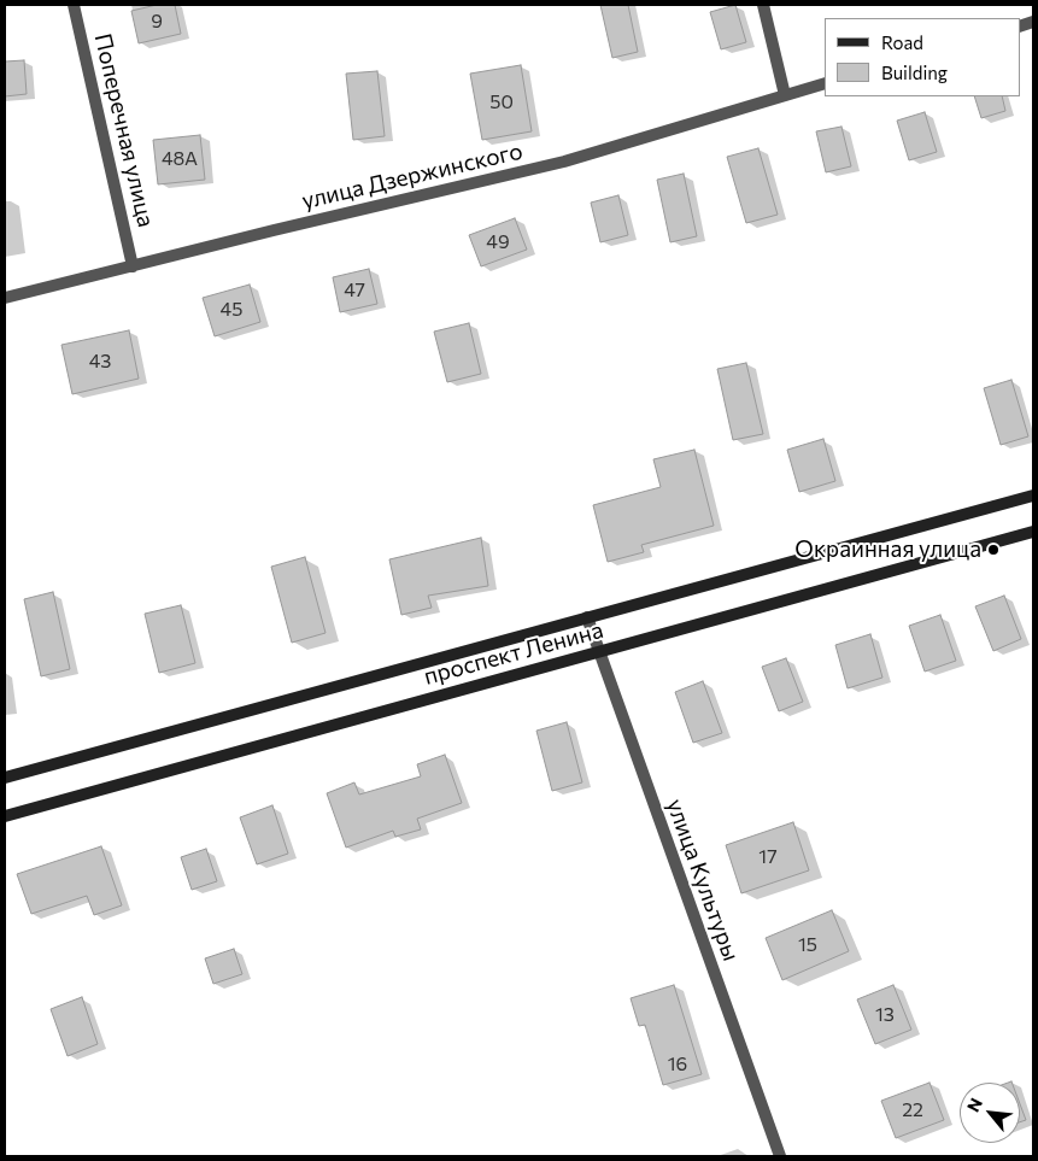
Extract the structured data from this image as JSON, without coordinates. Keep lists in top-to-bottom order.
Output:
{
  "streets": {
    "main road": ["проспект Ленина"],
    "street": ["Поперечная улица", "улица Дзержинского", "улица Культуры"]
  },
  "crossings": [
    ["Поперечная улица", "улица Дзержинского"],
    ["проспект Ленина", "улица Культуры"]
  ],
  "places": ["Окраинная улица"],
  "house_numbers": [
    "9",
    "50",
    "48А",
    "49",
    "47",
    "45",
    "43",
    "17",
    "15",
    "13",
    "16",
    "22"
  ],
  "legend": ["Road", "Building"],
  "north": "top left"
}
